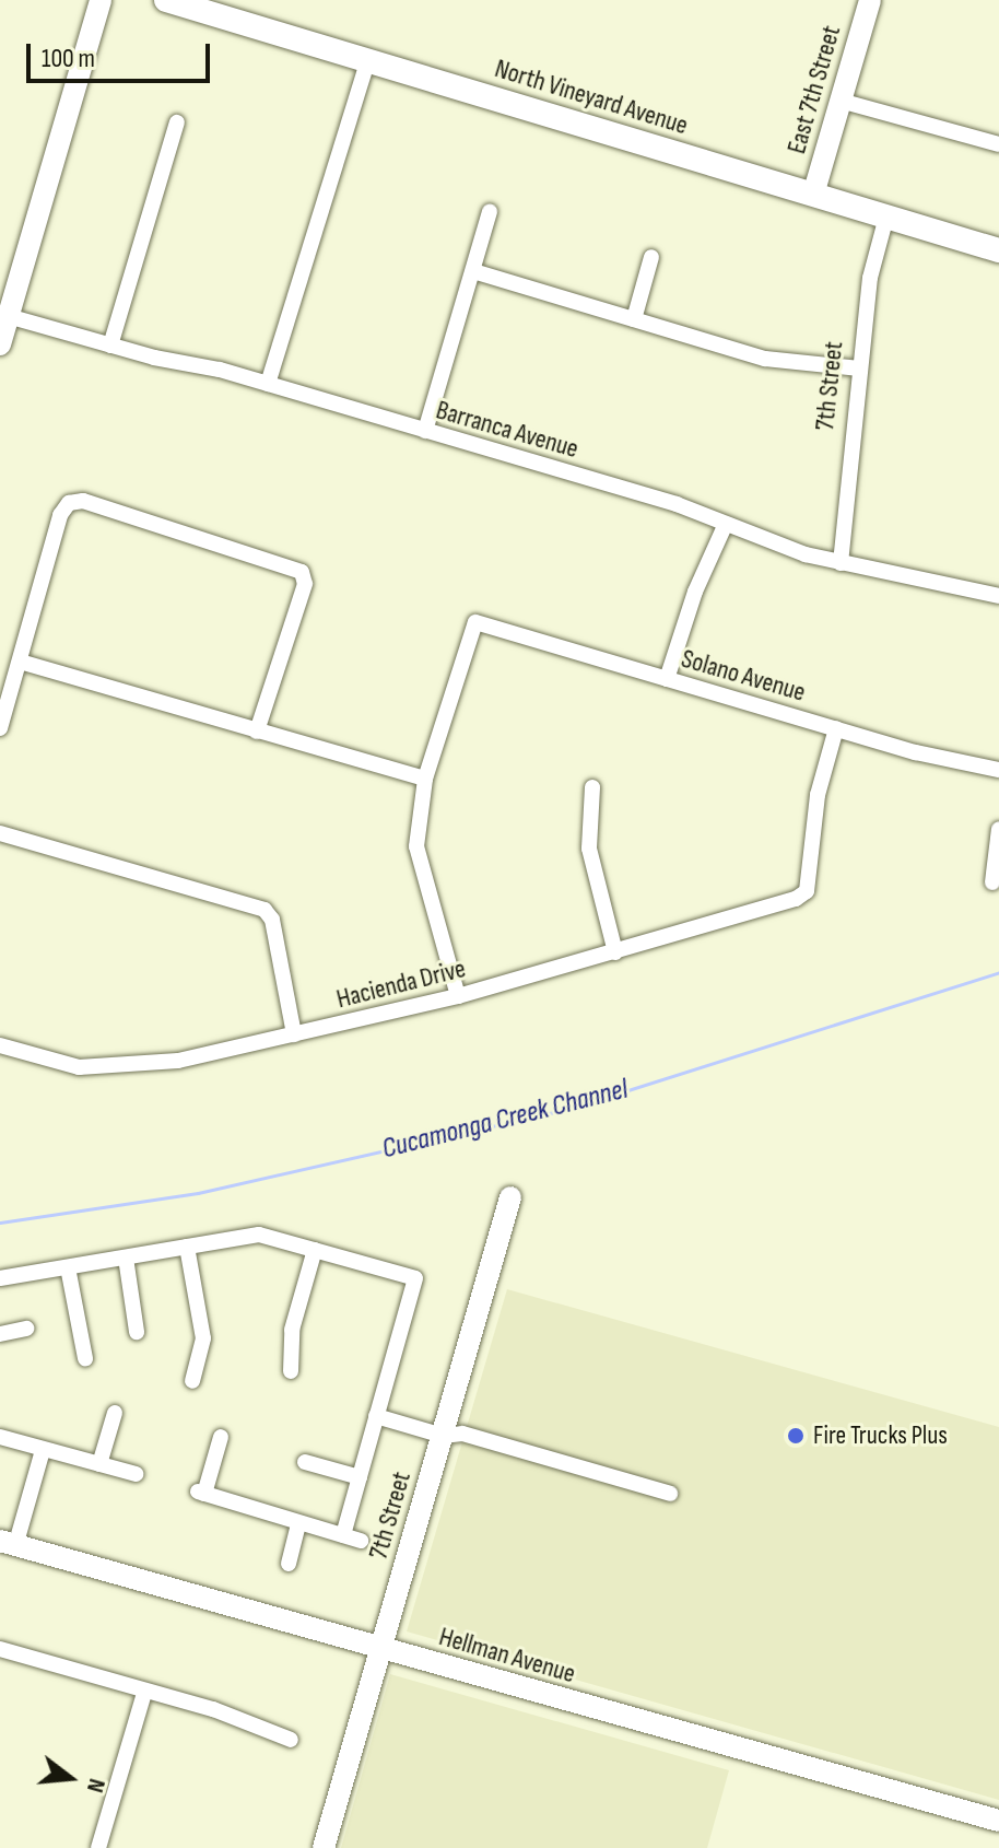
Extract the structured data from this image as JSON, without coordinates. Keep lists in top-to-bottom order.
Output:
{
  "streets": {
    "main road": ["North Vineyard Avenue"],
    "street": [
      "East 7th Street",
      "7th Street",
      "Barranca Avenue",
      "Solano Avenue",
      "Hacienda Drive",
      "Hellman Avenue"
    ]
  },
  "crossings": [
    ["East 7th Street", "North Vineyard Avenue"],
    ["North Vineyard Avenue", "7th Street"],
    ["7th Street", "Barranca Avenue"],
    ["7th Street", "Hellman Avenue"],
    ["Solano Avenue", "Hacienda Drive"]
  ],
  "water": ["Cucamonga Creek Channel"],
  "places": ["Fire Trucks Plus"],
  "scale_bar": "100 m",
  "north": "right"
}
